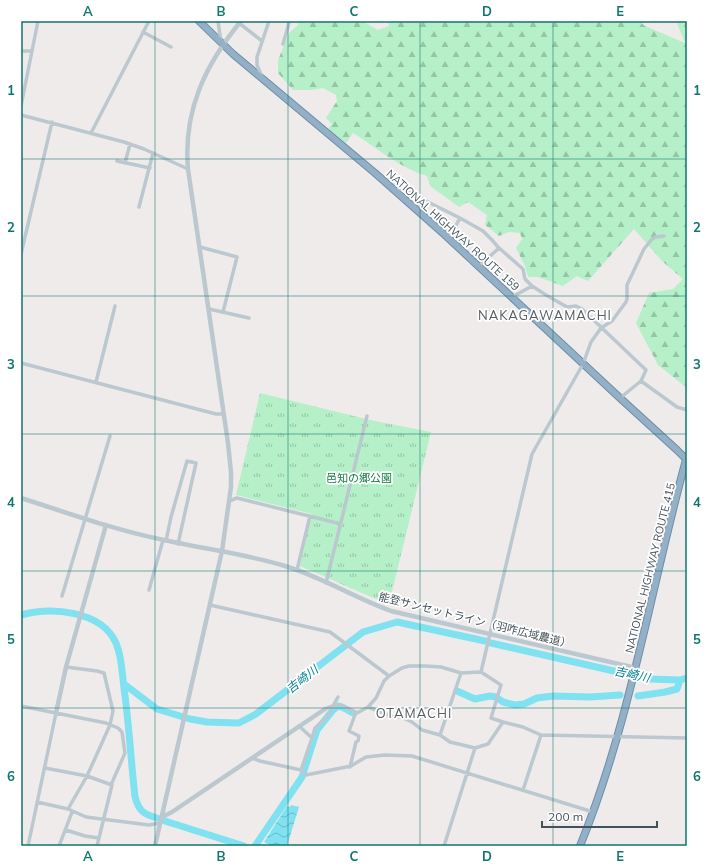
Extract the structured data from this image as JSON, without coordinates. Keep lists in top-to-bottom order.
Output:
{
  "streets": {
    "highway": ["NATIONAL HIGHWAY ROUTE 159", "NATIONAL HIGHWAY ROUTE 415"],
    "street": ["能登サンセットライン（羽咋広域農道）"]
  },
  "crossings": [
    ["NATIONAL HIGHWAY ROUTE 159", "NATIONAL HIGHWAY ROUTE 415"],
    ["NATIONAL HIGHWAY ROUTE 415", "能登サンセットライン（羽咋広域農道）"]
  ],
  "districts": ["NAKAGAWAMACHI", "OTAMACHI"],
  "water": ["吉崎川"],
  "parks": ["邑知の郷公園"],
  "scale_bar": "200 m",
  "grid": {
    "columns": [
      "A",
      "B",
      "C",
      "D",
      "E"
    ],
    "rows": [
      "1",
      "2",
      "3",
      "4",
      "5",
      "6"
    ]
  }
}
